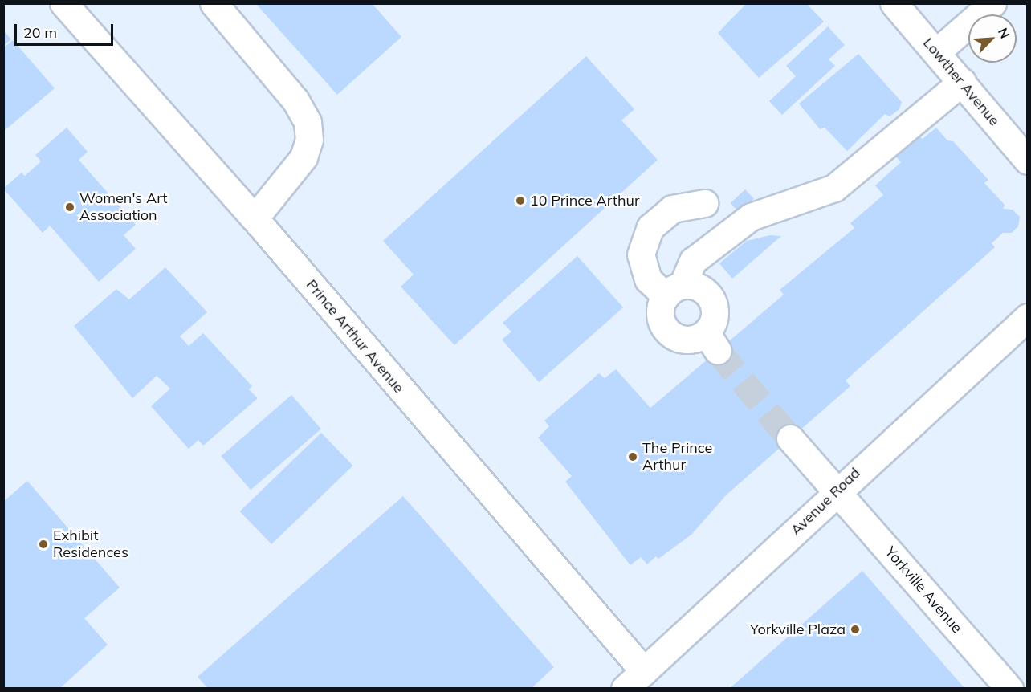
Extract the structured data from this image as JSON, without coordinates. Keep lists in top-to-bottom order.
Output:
{
  "streets": {
    "street": [
      "Lowther Avenue",
      "Prince Arthur Avenue",
      "Avenue Road",
      "Yorkville Avenue"
    ]
  },
  "crossings": [
    ["Prince Arthur Avenue", "Avenue Road"],
    ["Avenue Road", "Yorkville Avenue"]
  ],
  "places": [
    "10 Prince Arthur",
    "Women's Art Association",
    "The Prince Arthur",
    "Exhibit Residences",
    "Yorkville Plaza"
  ],
  "scale_bar": "20 m",
  "north": "top right"
}
